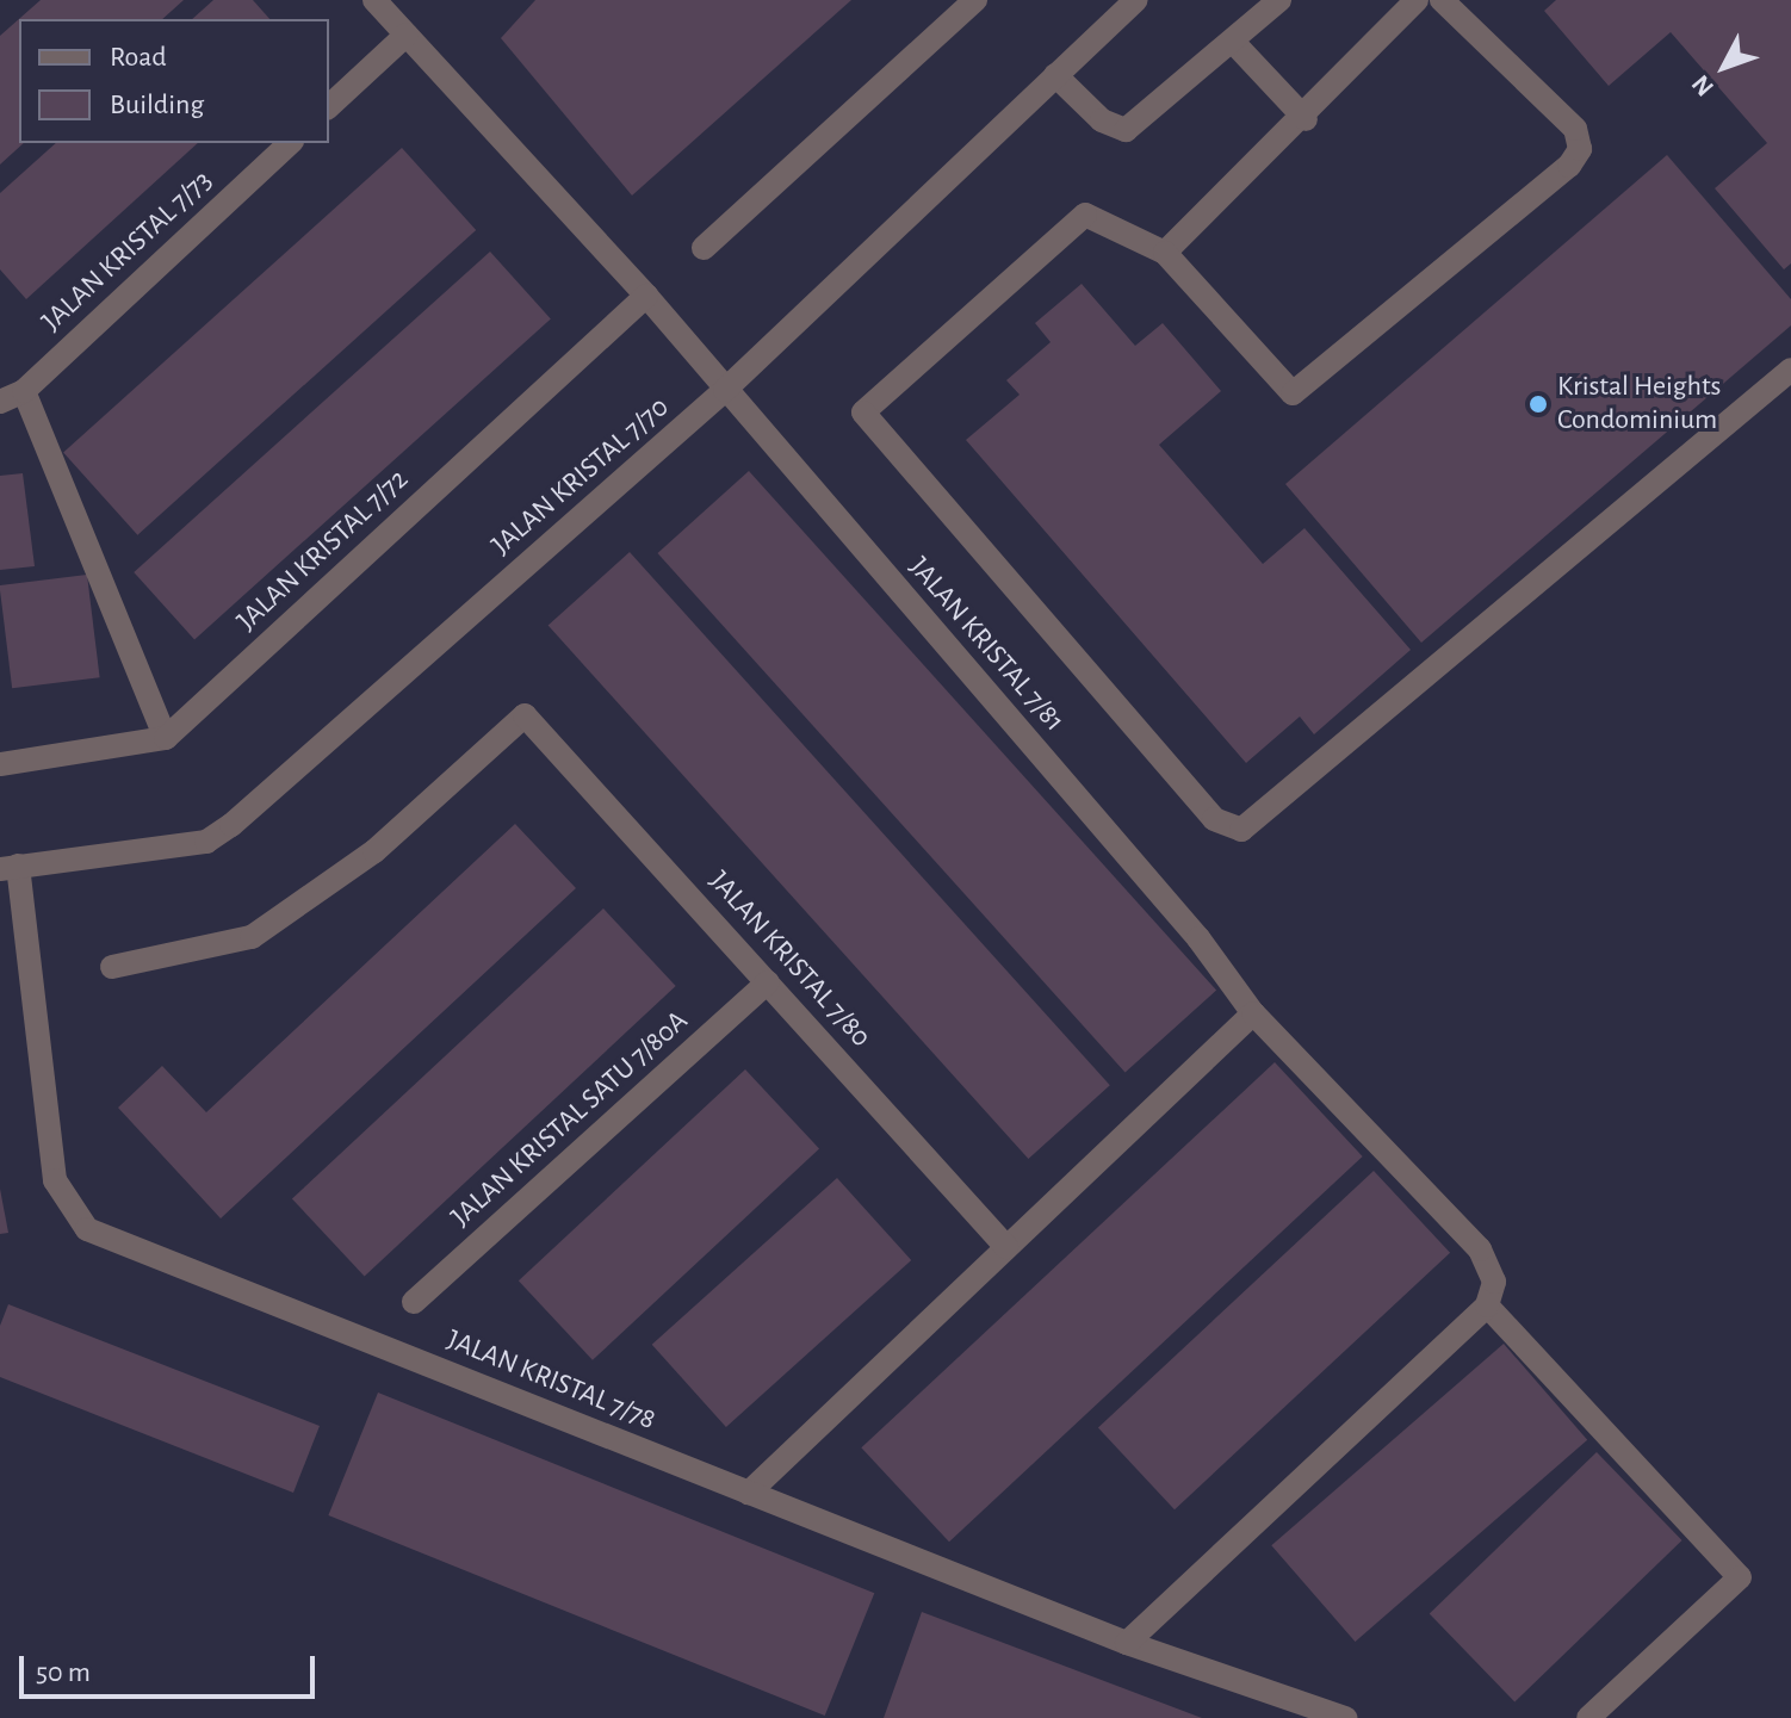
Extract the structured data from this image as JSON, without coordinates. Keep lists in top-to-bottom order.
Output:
{
  "streets": {
    "street": [
      "JALAN KRISTAL 7/73",
      "JALAN KRISTAL 7/70",
      "JALAN KRISTAL 7/72",
      "JALAN KRISTAL 7/81",
      "JALAN KRISTAL 7/80",
      "JALAN KRISTAL SATU 7/80A",
      "JALAN KRISTAL 7/78"
    ]
  },
  "crossings": [
    ["JALAN KRISTAL 7/70", "JALAN KRISTAL 7/81"],
    ["JALAN KRISTAL 7/70", "JALAN KRISTAL 7/78"],
    ["JALAN KRISTAL 7/72", "JALAN KRISTAL 7/81"],
    ["JALAN KRISTAL 7/80", "JALAN KRISTAL SATU 7/80A"]
  ],
  "places": ["Kristal Heights Condominium"],
  "legend": ["Road", "Building"],
  "scale_bar": "50 m",
  "north": "bottom left"
}
